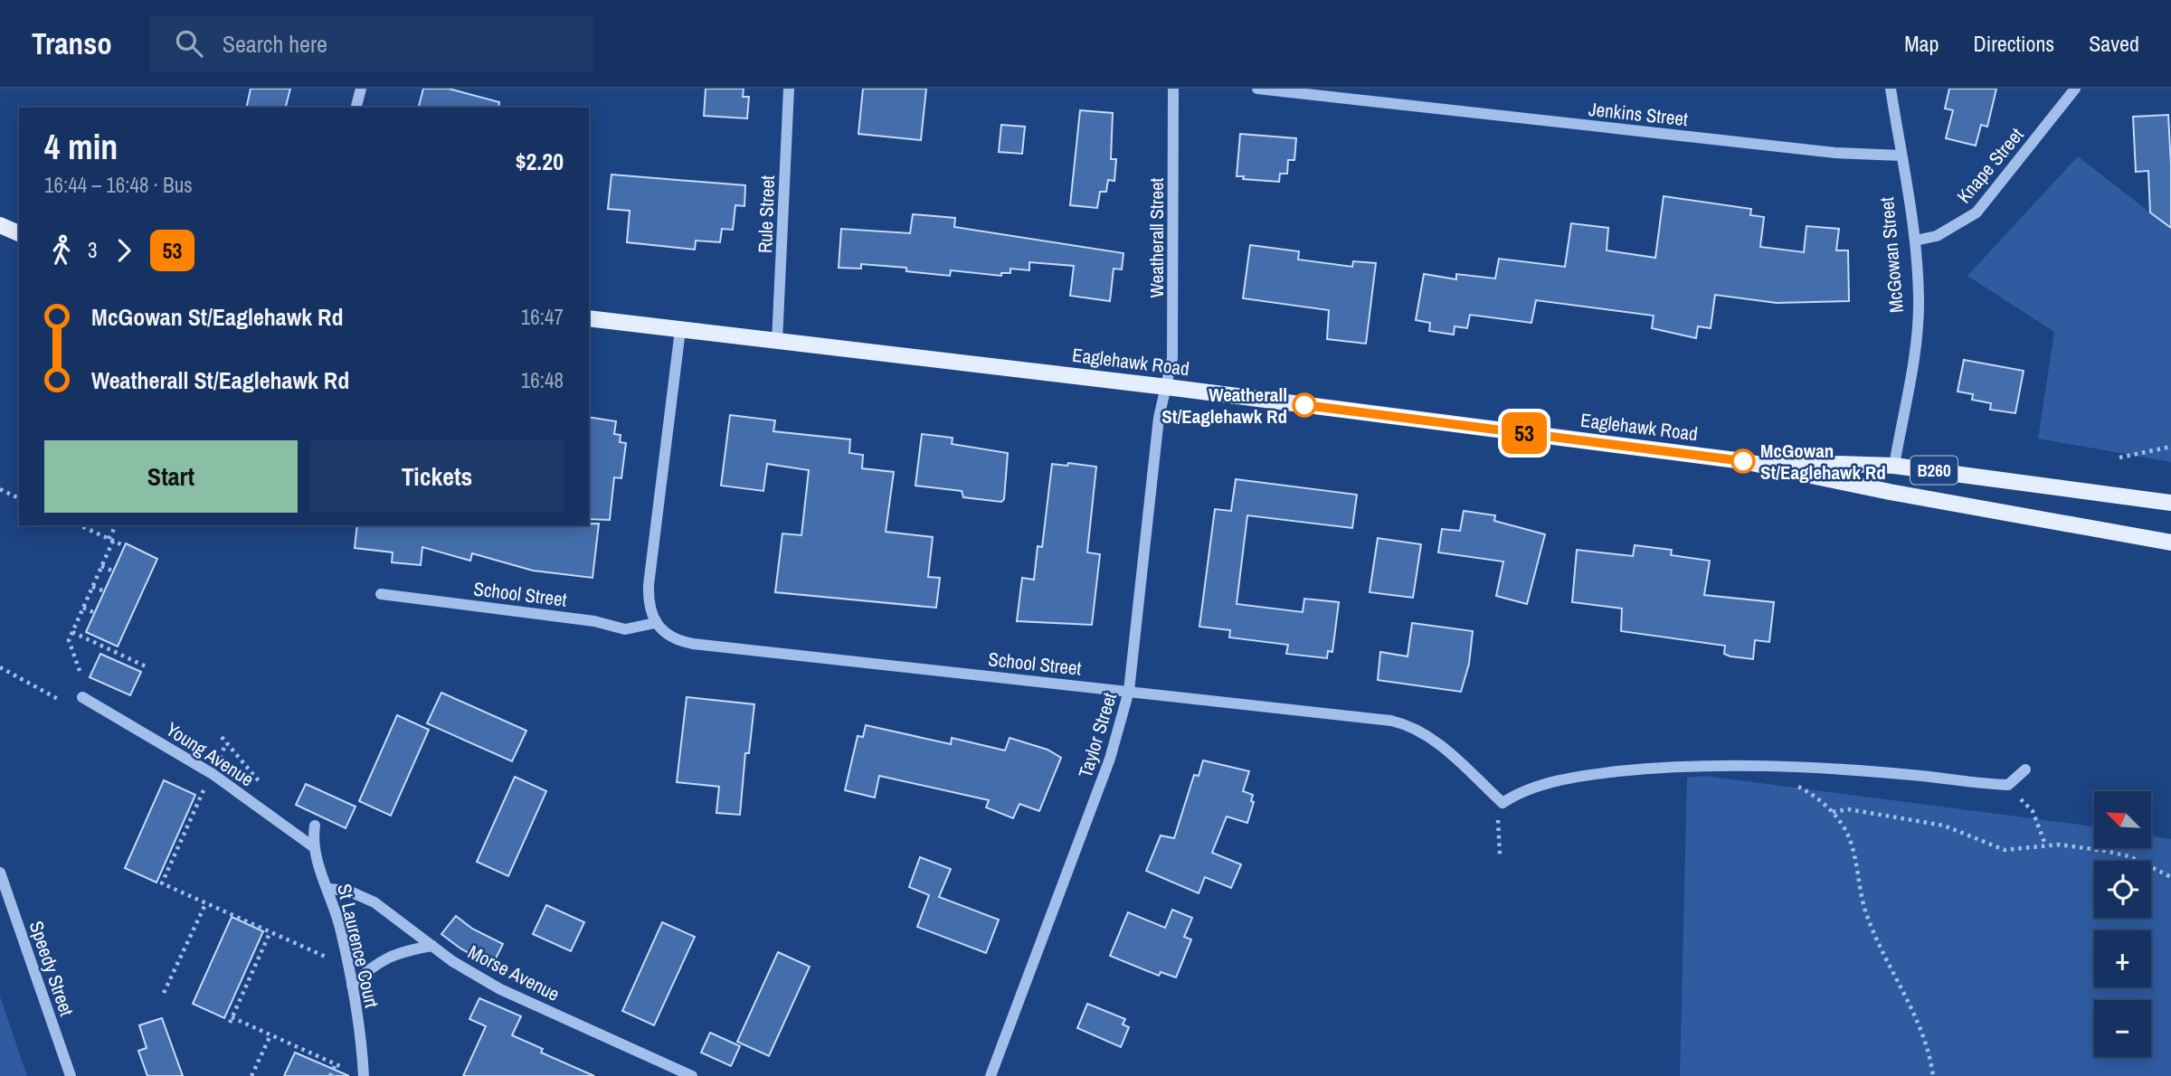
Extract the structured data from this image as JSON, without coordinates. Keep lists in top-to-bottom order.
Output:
{
  "streets": {
    "main road": ["McGowan Street", "Eaglehawk Road", "B260"],
    "street": [
      "Jenkins Street",
      "Knape Street",
      "Rule Street",
      "Weatherall Street",
      "School Street",
      "Taylor Street",
      "Young Avenue",
      "St Laurence Court",
      "Speedy Street",
      "Morse Avenue"
    ]
  },
  "crossings": [
    ["Jenkins Street", "McGowan Street"],
    ["Knape Street", "McGowan Street"],
    ["Rule Street", "Eaglehawk Road"],
    ["Weatherall Street", "Eaglehawk Road"],
    ["Weatherall Street", "Taylor Street"],
    ["McGowan Street", "Eaglehawk Road"],
    ["Eaglehawk Road", "Taylor Street"],
    ["School Street", "Taylor Street"],
    ["Young Avenue", "St Laurence Court"],
    ["St Laurence Court", "Morse Avenue"]
  ],
  "places": ["Weatherall St/Eaglehawk Rd", "McGowan St/Eaglehawk Rd"],
  "lines": ["bus line 53"],
  "north": "top left",
  "page": {
    "header": "Transo",
    "search": "Search here",
    "nav": ["Map", "Directions", "Saved"],
    "on_map": "53",
    "heading": ["4 min", "16:44 – 16:48 · Bus", "$2.20"],
    "legs": ["3", "53"],
    "list": [
      {
        "name": "McGowan St/Eaglehawk Rd",
        "value": "16:47"
      },
      {
        "name": "Weatherall St/Eaglehawk Rd",
        "value": "16:48"
      }
    ],
    "buttons": ["Start", "Tickets"],
    "map_buttons": ["+", "−"]
  }
}
